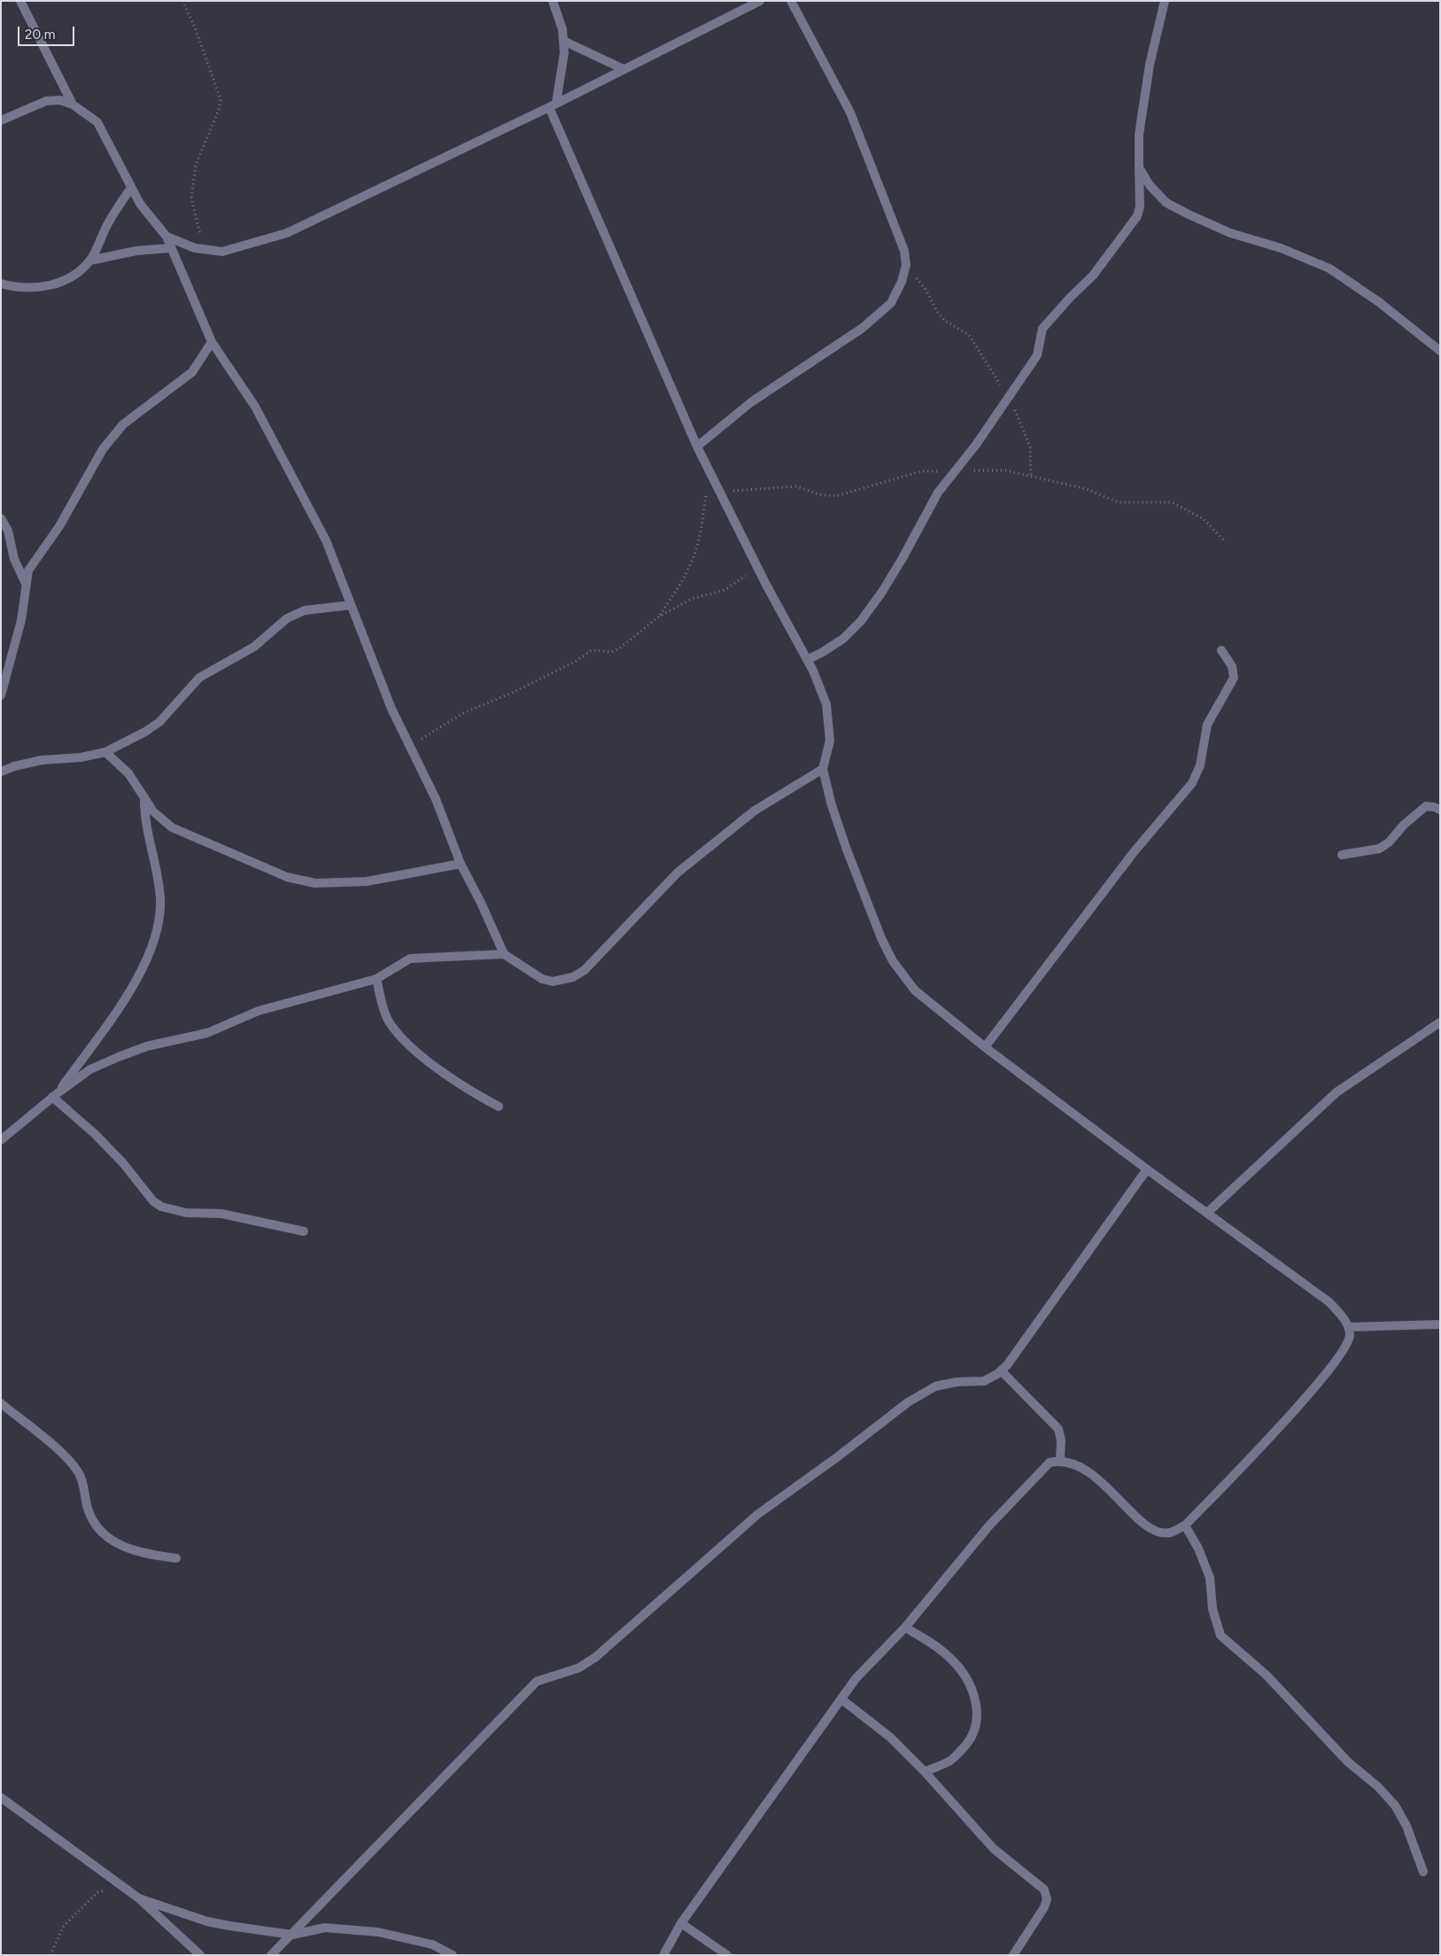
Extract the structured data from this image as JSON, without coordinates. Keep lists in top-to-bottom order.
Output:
{
  "scale_bar": "20 m"
}
